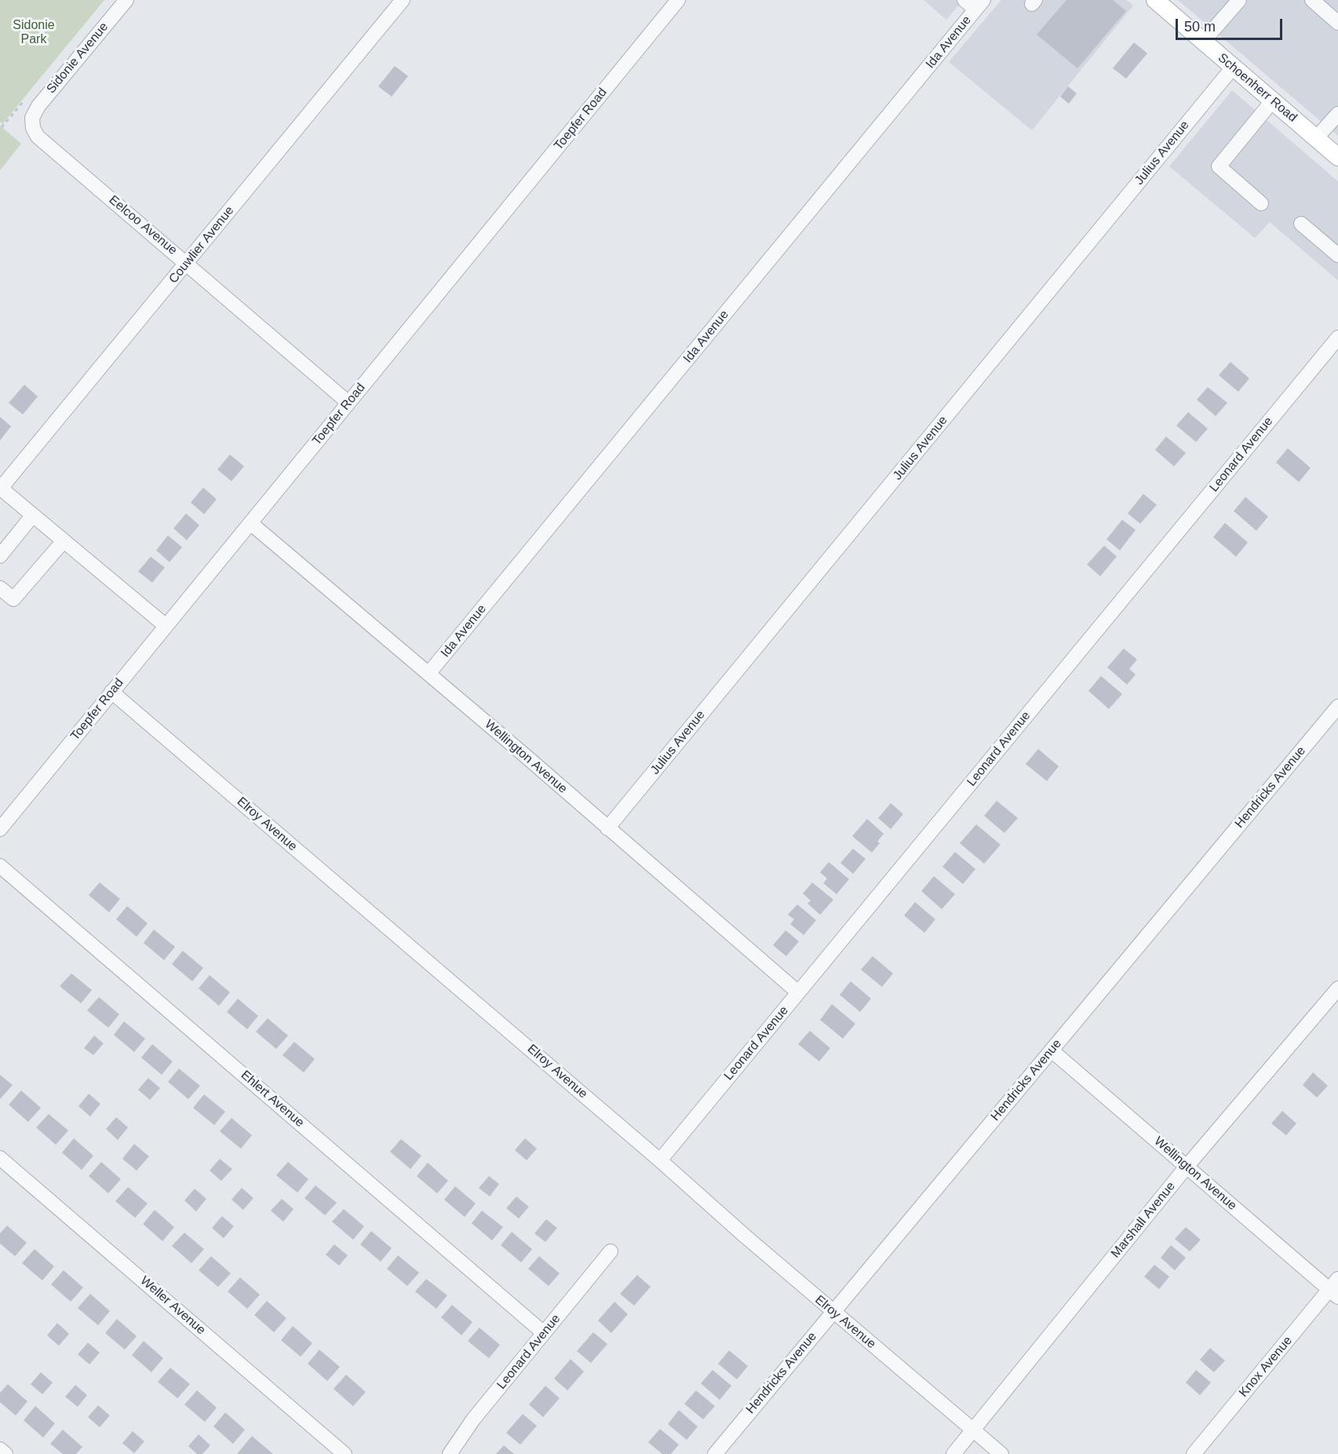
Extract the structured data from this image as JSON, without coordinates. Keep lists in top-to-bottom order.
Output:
{
  "streets": {
    "main road": ["Schoenherr Road"],
    "street": [
      "Ida Avenue",
      "Sidonie Avenue",
      "Toepfer Road",
      "Julius Avenue",
      "Eelcoo Avenue",
      "Couwlier Avenue",
      "Leonard Avenue",
      "Wellington Avenue",
      "Hendricks Avenue",
      "Elroy Avenue",
      "Ehlert Avenue",
      "Marshall Avenue",
      "Weller Avenue",
      "Knox Avenue"
    ]
  },
  "crossings": [
    ["Ida Avenue", "Wellington Avenue"],
    ["Sidonie Avenue", "Eelcoo Avenue"],
    ["Schoenherr Road", "Julius Avenue"],
    ["Toepfer Road", "Eelcoo Avenue"],
    ["Toepfer Road", "Wellington Avenue"],
    ["Toepfer Road", "Elroy Avenue"],
    ["Julius Avenue", "Wellington Avenue"],
    ["Eelcoo Avenue", "Couwlier Avenue"],
    ["Leonard Avenue", "Wellington Avenue"],
    ["Leonard Avenue", "Elroy Avenue"],
    ["Leonard Avenue", "Ehlert Avenue"],
    ["Wellington Avenue", "Hendricks Avenue"],
    ["Wellington Avenue", "Marshall Avenue"],
    ["Wellington Avenue", "Knox Avenue"],
    ["Hendricks Avenue", "Elroy Avenue"],
    ["Elroy Avenue", "Marshall Avenue"]
  ],
  "parks": ["Sidonie Park"],
  "scale_bar": "50 m"
}
